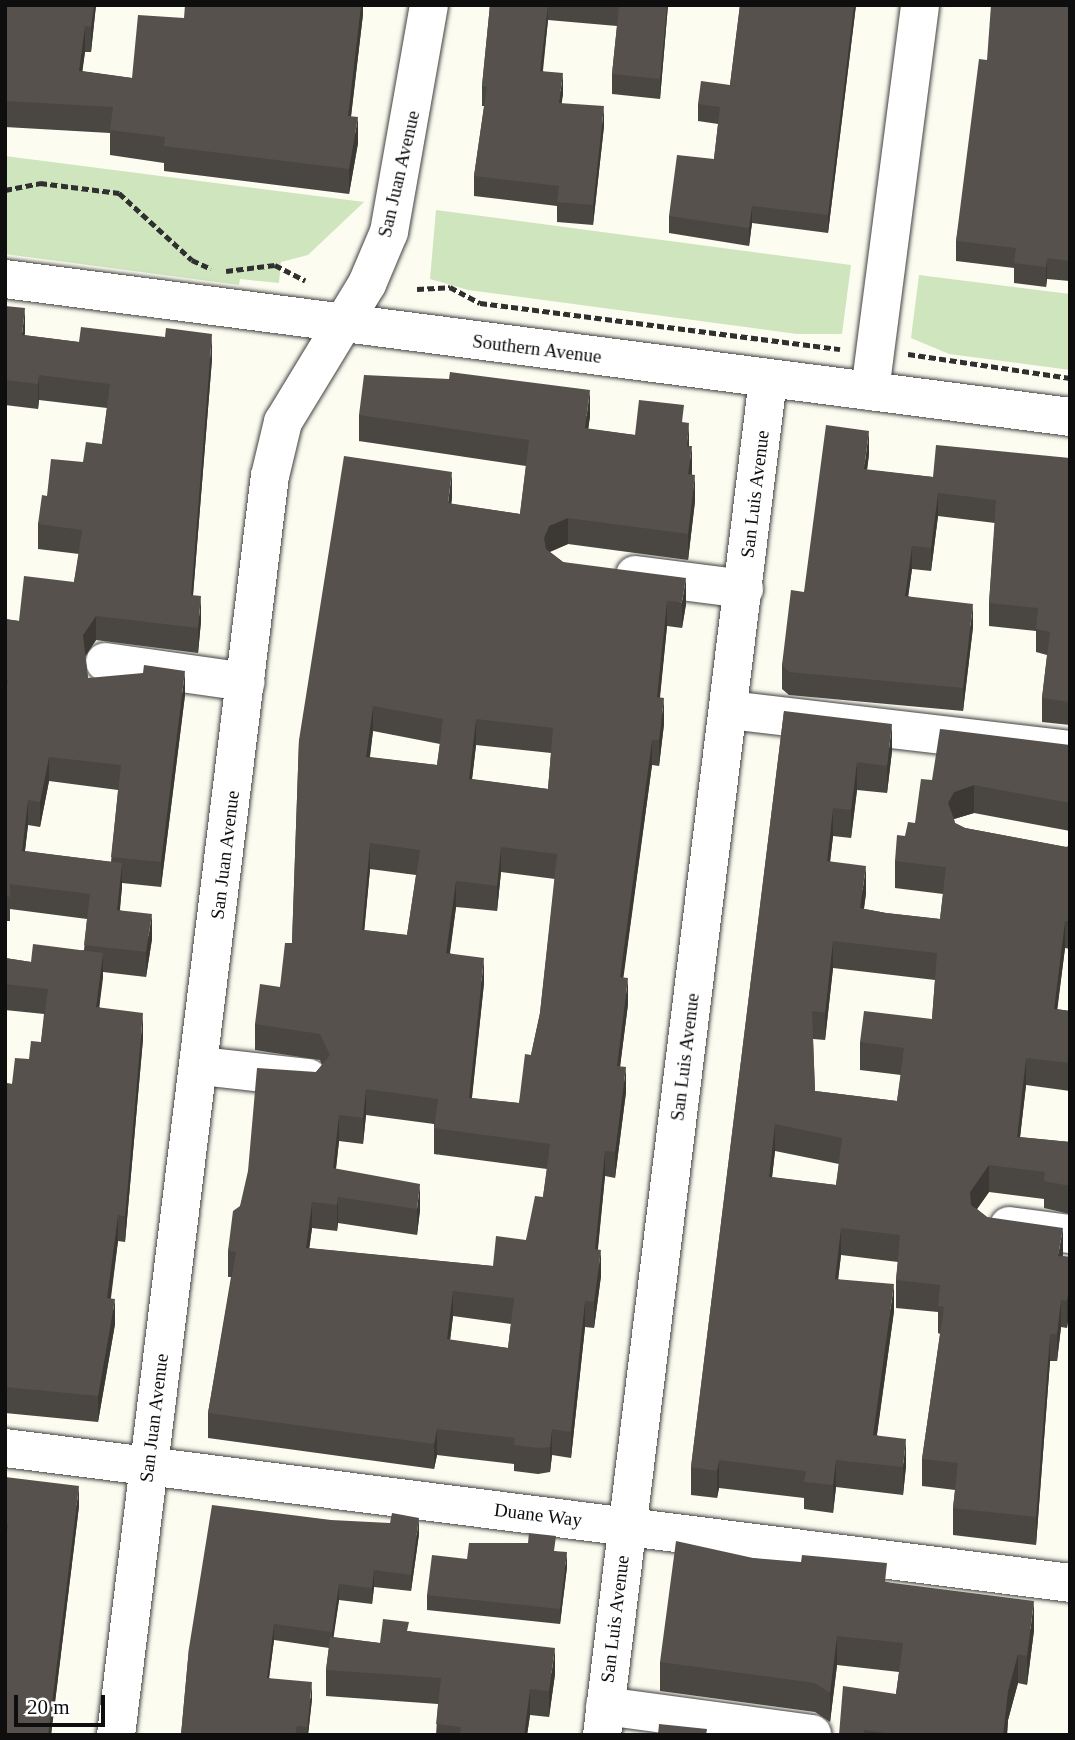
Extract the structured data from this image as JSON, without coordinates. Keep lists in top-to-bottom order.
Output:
{
  "streets": {
    "street": [
      "San Juan Avenue",
      "Southern Avenue",
      "San Luis Avenue",
      "Duane Way"
    ]
  },
  "crossings": [
    ["San Juan Avenue", "Southern Avenue"],
    ["San Juan Avenue", "Duane Way"],
    ["Southern Avenue", "San Luis Avenue"],
    ["San Luis Avenue", "Duane Way"]
  ],
  "scale_bar": "20 m"
}
